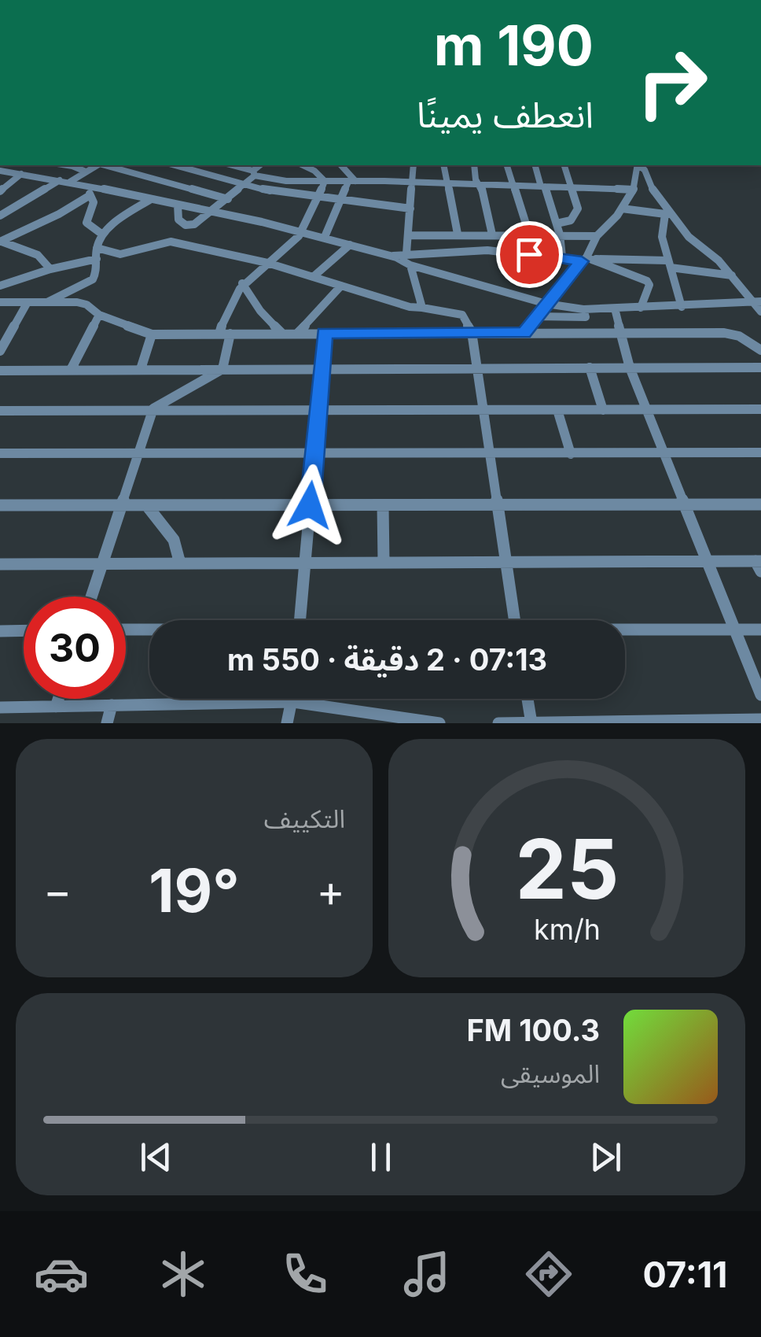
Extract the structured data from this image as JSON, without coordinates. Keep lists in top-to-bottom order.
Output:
{
  "page": {
    "turn": ["190 m", "انعطف يمينًا"],
    "limit": "30",
    "trip": "07:13 · 2 دقيقة · 550 m",
    "tile": "التكييف",
    "heat": ["−", "19°", "+"],
    "song": ["100.3 FM", "الموسيقى"],
    "tabs": "07:11",
    "gauge": ["25", "km/h"]
  }
}
